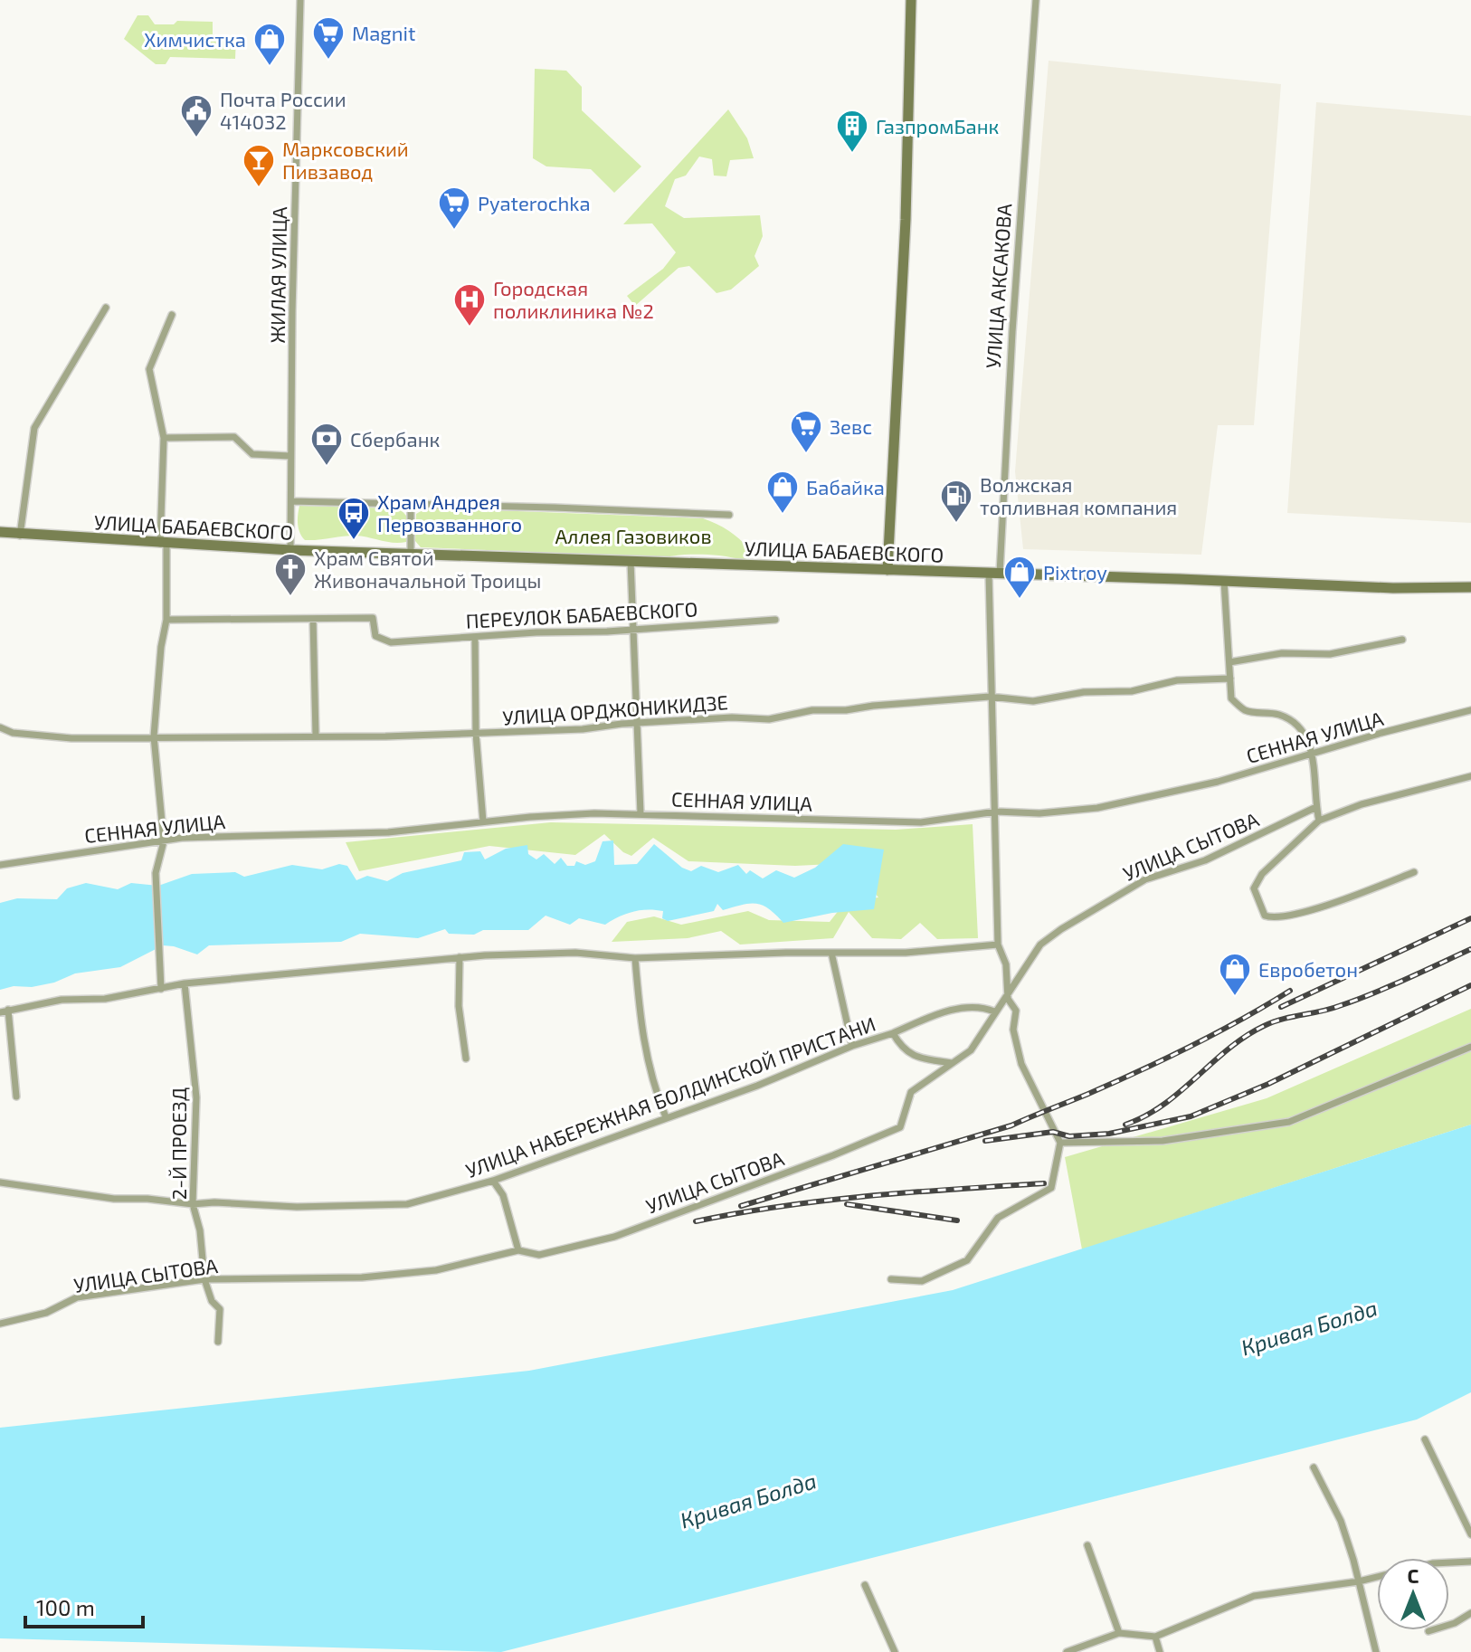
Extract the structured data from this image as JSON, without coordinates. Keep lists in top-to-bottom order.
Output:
{
  "streets": {
    "main road": ["УЛИЦА БАБАЕВСКОГО"],
    "street": [
      "ЖИЛАЯ УЛИЦА",
      "УЛИЦА АКСАКОВА",
      "ПЕРЕУЛОК БАБАЕВСКОГО",
      "УЛИЦА ОРДЖОНИКИДЗЕ",
      "СЕННАЯ УЛИЦА",
      "УЛИЦА СЫТОВА",
      "УЛИЦА НАБЕРЕЖНАЯ БОЛДИНСКОЙ ПРИСТАНИ",
      "2-Й ПРОЕЗД"
    ]
  },
  "crossings": [
    ["ЖИЛАЯ УЛИЦА", "УЛИЦА БАБАЕВСКОГО"],
    ["УЛИЦА АКСАКОВА", "УЛИЦА БАБАЕВСКОГО"],
    ["УЛИЦА АКСАКОВА", "УЛИЦА ОРДЖОНИКИДЗЕ"],
    ["УЛИЦА АКСАКОВА", "СЕННАЯ УЛИЦА"],
    ["УЛИЦА АКСАКОВА", "УЛИЦА СЫТОВА"],
    ["УЛИЦА СЫТОВА", "УЛИЦА НАБЕРЕЖНАЯ БОЛДИНСКОЙ ПРИСТАНИ"],
    ["УЛИЦА СЫТОВА", "2-Й ПРОЕЗД"],
    ["УЛИЦА НАБЕРЕЖНАЯ БОЛДИНСКОЙ ПРИСТАНИ", "2-Й ПРОЕЗД"]
  ],
  "water": ["Кривая Болда"],
  "parks": ["Аллея Газовиков"],
  "places": {
    "supermarket": ["Magnit", "Pyaterochka", "Зевс"],
    "shop": [
      "Химчистка",
      "Бабайка",
      "Pixtroy",
      "Евробетон"
    ],
    "public building": ["Почта России 414032"],
    "building": ["ГазпромБанк"],
    "bar": ["Марксовский Пивзавод"],
    "hospital": ["Городская поликлиника №2"],
    "bank": ["Сбербанк"],
    "fuel station": ["Волжская топливная компания"],
    "bus stop": ["Храм Андрея Первозванного"],
    "church": ["Храм Святой Живоначальной Троицы"]
  },
  "scale_bar": "100 m",
  "north": "top"
}
